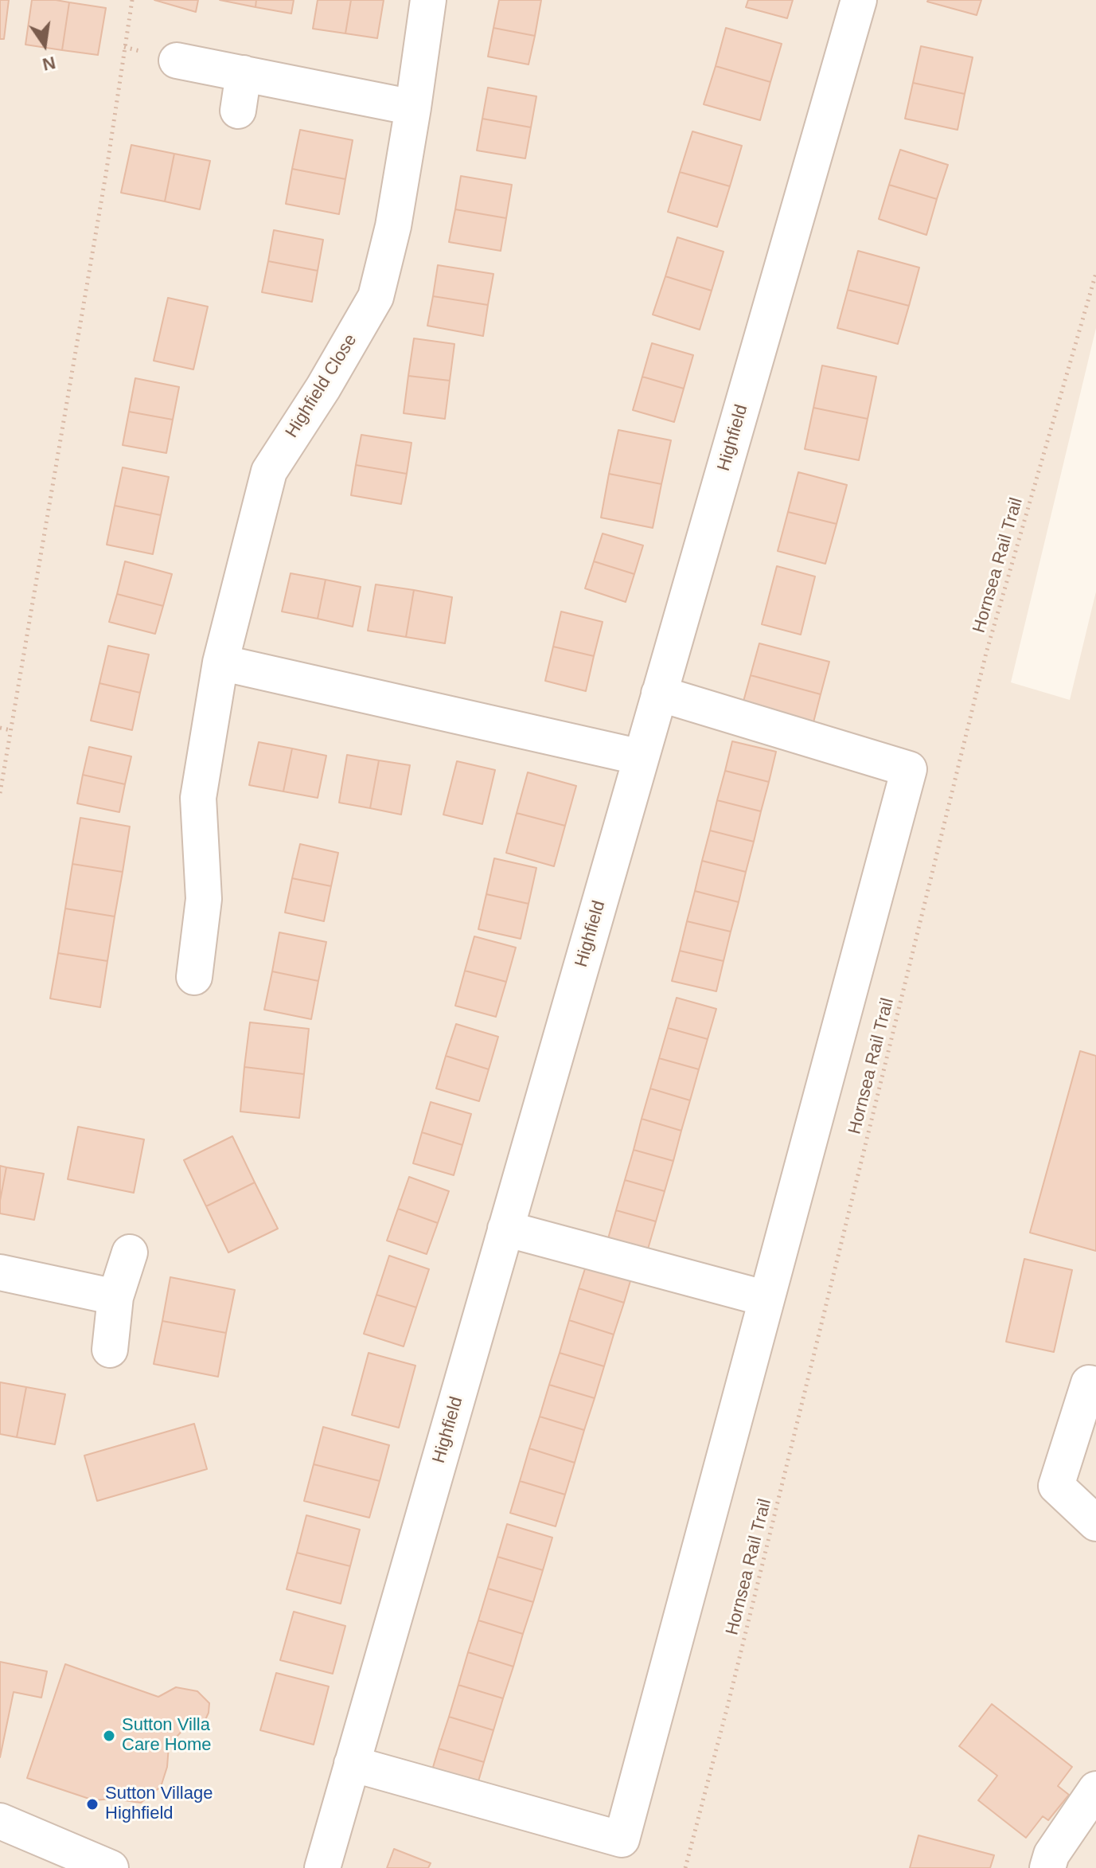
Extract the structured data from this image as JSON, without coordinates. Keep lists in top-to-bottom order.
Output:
{
  "streets": {
    "street": ["Highfield Close", "Highfield"],
    "path": ["Hornsea Rail Trail"]
  },
  "places": ["Sutton Villa Care Home", "Sutton Village Highfield"],
  "north": "bottom"
}
